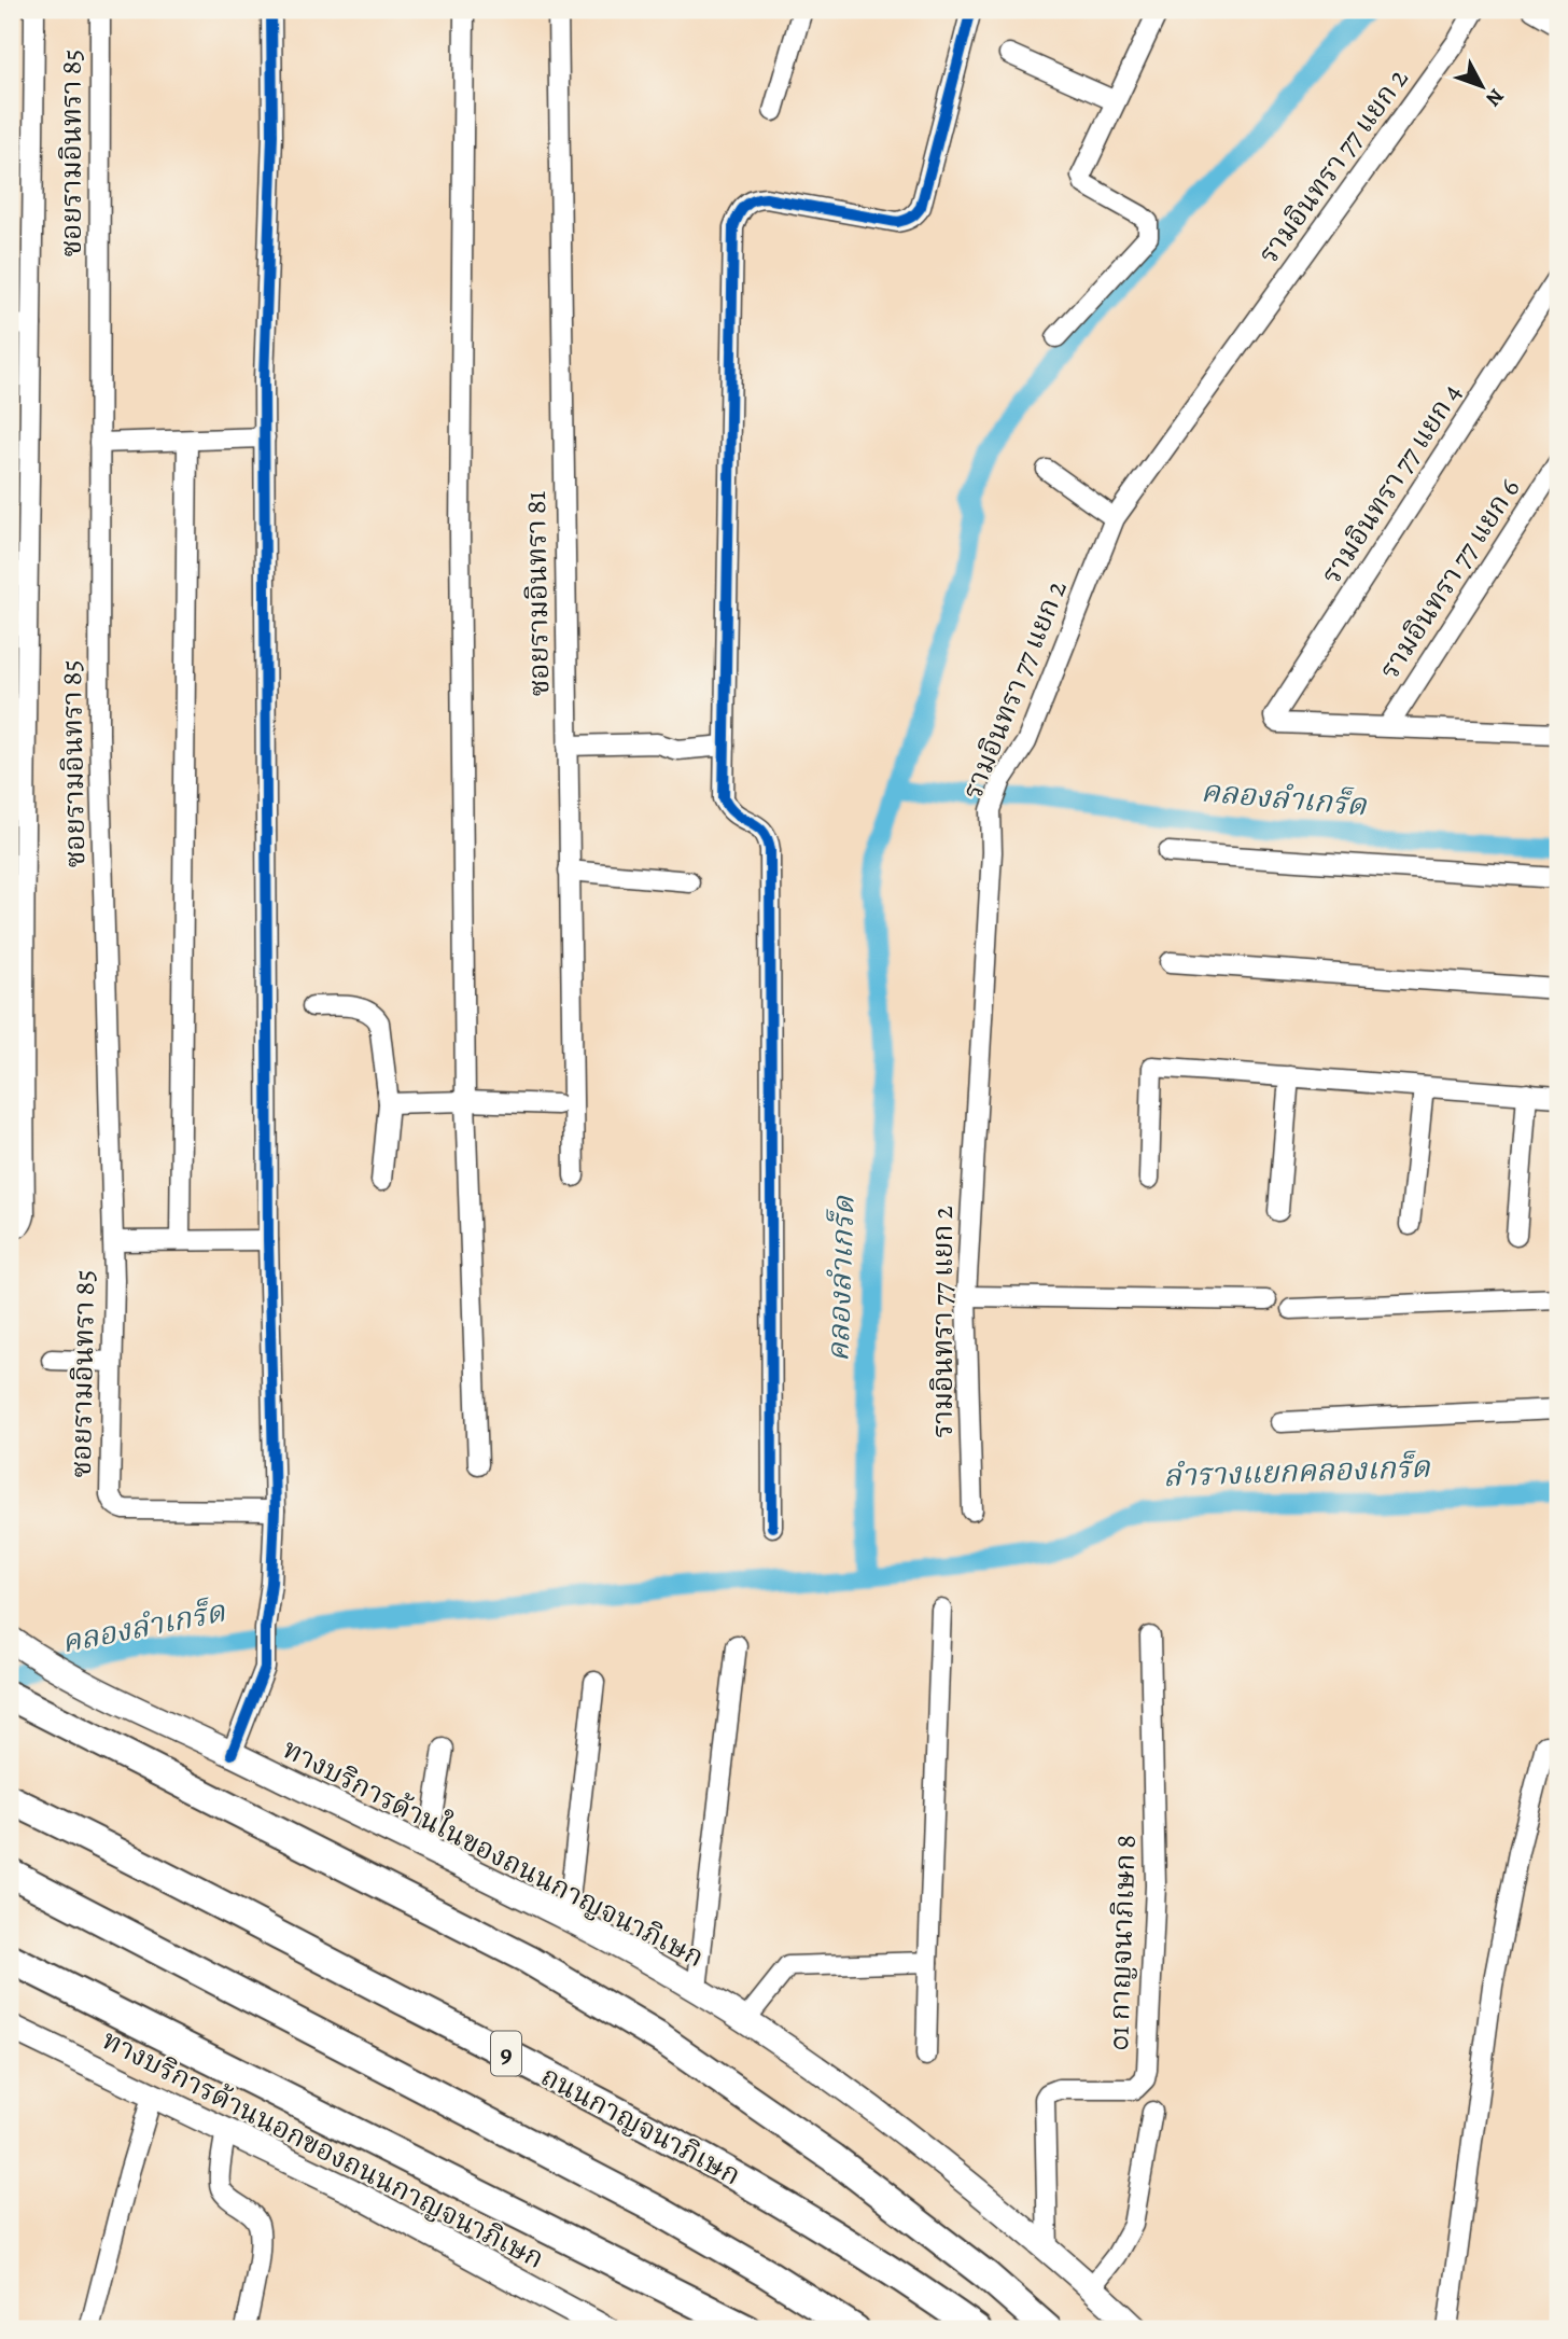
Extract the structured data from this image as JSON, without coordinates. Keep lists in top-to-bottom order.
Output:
{
  "streets": {
    "highway": ["9", "ถนนกาญจนาภิเษก"],
    "main road": ["ทางบริการด้านในของถนนกาญจนาภิเษก", "ทางบริการด้านนอกของถนนกาญจนาภิเษก"],
    "street": [
      "ซอยรามอินทรา 85",
      "รามอินทรา 77 แยก 2",
      "รามอินทรา 77 แยก 4",
      "รามอินทรา 77 แยก 6",
      "ซอยรามอินทรา 81",
      "01 กาญจนาภิเษก 8"
    ]
  },
  "crossings": [
    ["รามอินทรา 77 แยก 4", "รามอินทรา 77 แยก 6"],
    ["ทางบริการด้านในของถนนกาญจนาภิเษก", "01 กาญจนาภิเษก 8"]
  ],
  "water": ["คลองลำเกร็ด", "ลำรางแยกคลองเกร็ด"],
  "north": "bottom right"
}
